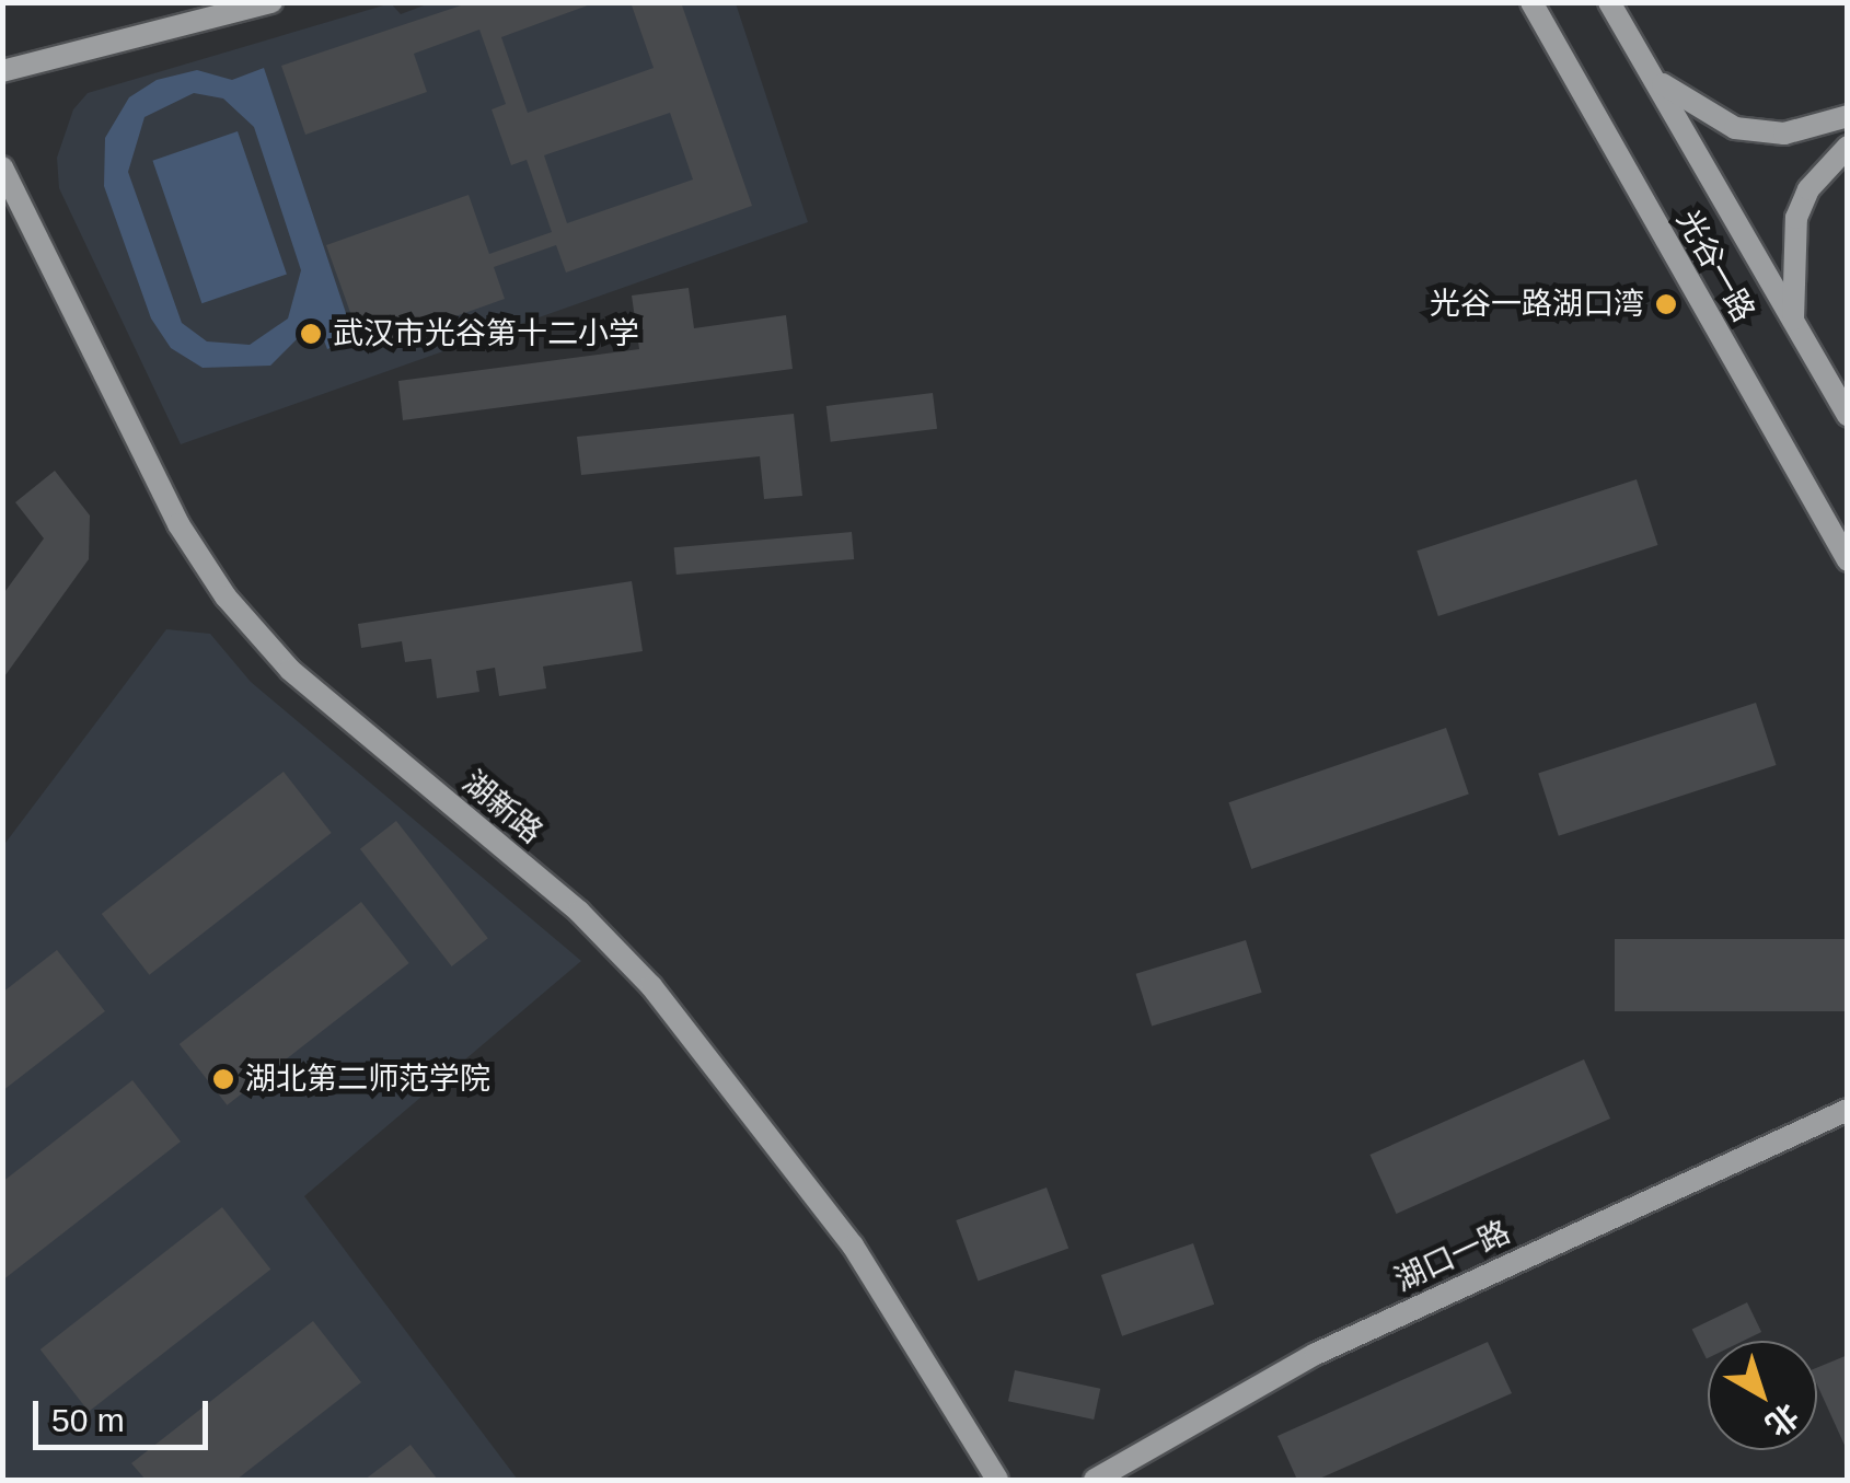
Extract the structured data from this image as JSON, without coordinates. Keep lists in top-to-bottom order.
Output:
{
  "streets": {
    "street": ["光谷一路", "湖新路", "湖口一路"]
  },
  "places": ["光谷一路湖口湾", "武汉市光谷第十二小学", "湖北第二师范学院"],
  "scale_bar": "50 m",
  "north": "bottom right"
}
